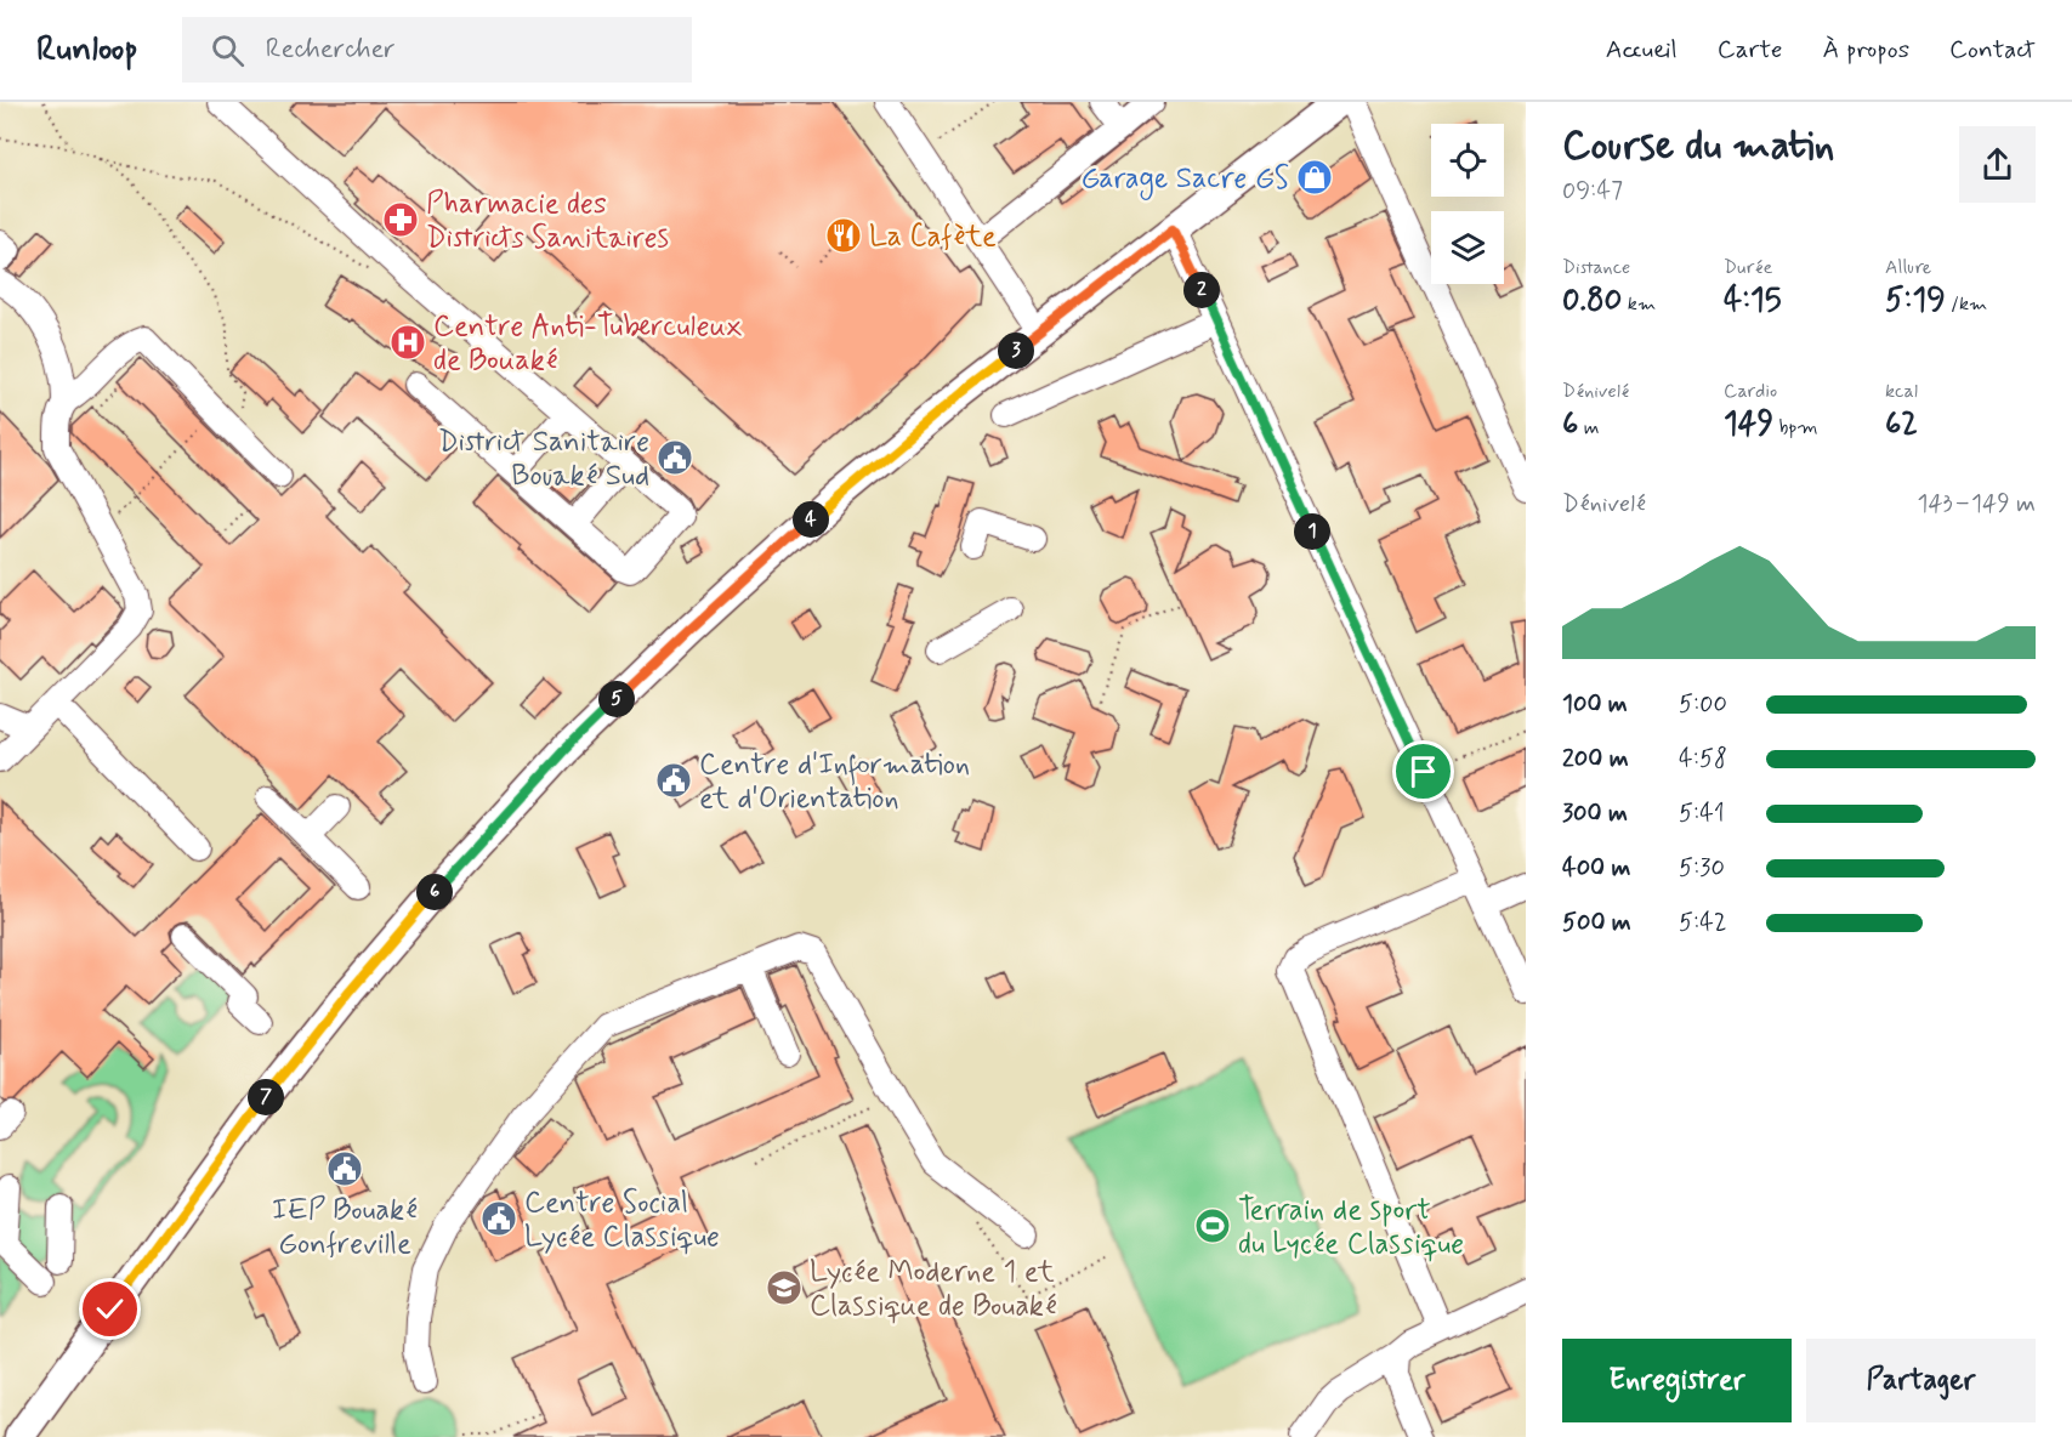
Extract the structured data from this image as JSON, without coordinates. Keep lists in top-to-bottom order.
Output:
{
  "places": {
    "shop": ["Garage Sacre GS"],
    "pharmacy": ["Pharmacie des Districts Sanitaires"],
    "restaurant": ["La Cafète"],
    "hospital": ["Centre Anti-Tuberculeux de Bouaké"],
    "public building": [
      "District Sanitaire Bouaké Sud",
      "Centre d'Information et d'Orientation",
      "IEP Bouaké Gonfreville",
      "Centre Social Lycée Classique"
    ],
    "sports": ["Terrain de sport du Lycée Classique"],
    "school or university": ["Lycée Moderne 1 et Classique de Bouaké"]
  },
  "page": {
    "header": "Runloop",
    "search": "Rechercher",
    "nav": [
      "Accueil",
      "Carte",
      "À propos",
      "Contact"
    ],
    "heading": ["Course du matin", "09:47"],
    "stats": [
      ["Distance", "0.80 km"],
      ["Durée", "4:15"],
      ["Allure", "5:19 /km"],
      ["Dénivelé", "6 m"],
      ["Cardio", "149 bpm"],
      ["kcal", "62"]
    ],
    "pins": [
      "2",
      "3",
      "4",
      "1",
      "5",
      "6",
      "7"
    ],
    "chart": ["Dénivelé", "143–149 m"],
    "list": [
      {
        "name": "100 m",
        "note": "5:00"
      },
      {
        "name": "200 m",
        "note": "4:58"
      },
      {
        "name": "300 m",
        "note": "5:41"
      },
      {
        "name": "400 m",
        "note": "5:30"
      },
      {
        "name": "500 m",
        "note": "5:42"
      }
    ],
    "buttons": ["Enregistrer", "Partager"]
  }
}
